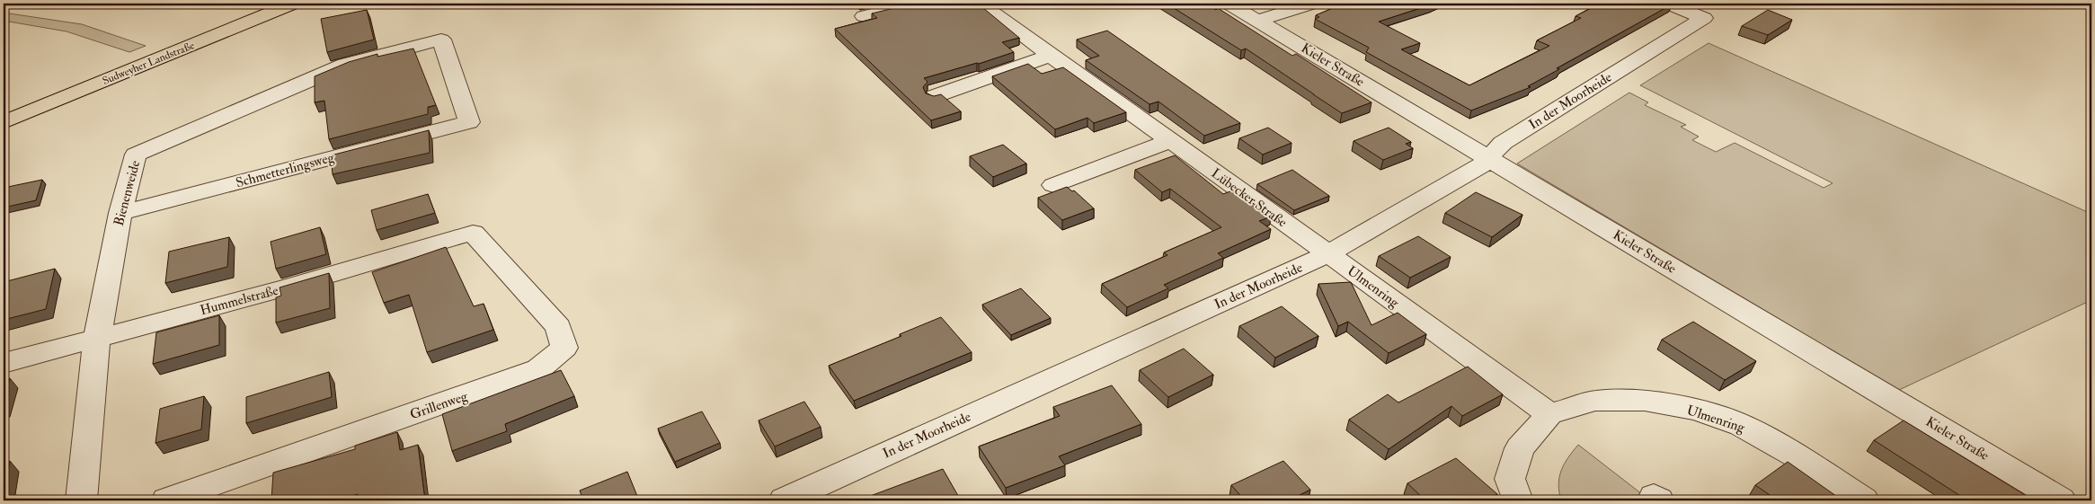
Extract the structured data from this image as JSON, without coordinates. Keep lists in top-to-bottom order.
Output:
{
  "streets": {
    "main road": ["Sudweyher Landstraße"],
    "street": [
      "Kieler Straße",
      "In der Moorheide",
      "Schmetterlingsweg",
      "Bienenweide",
      "Lübecker Straße",
      "Ulmenring",
      "Hummelstraße",
      "Grillenweg"
    ]
  },
  "crossings": [
    ["Kieler Straße", "In der Moorheide"],
    ["In der Moorheide", "Lübecker Straße"],
    ["In der Moorheide", "Ulmenring"],
    ["Schmetterlingsweg", "Bienenweide"],
    ["Bienenweide", "Hummelstraße"],
    ["Lübecker Straße", "Ulmenring"],
    ["Hummelstraße", "Grillenweg"]
  ]
}
